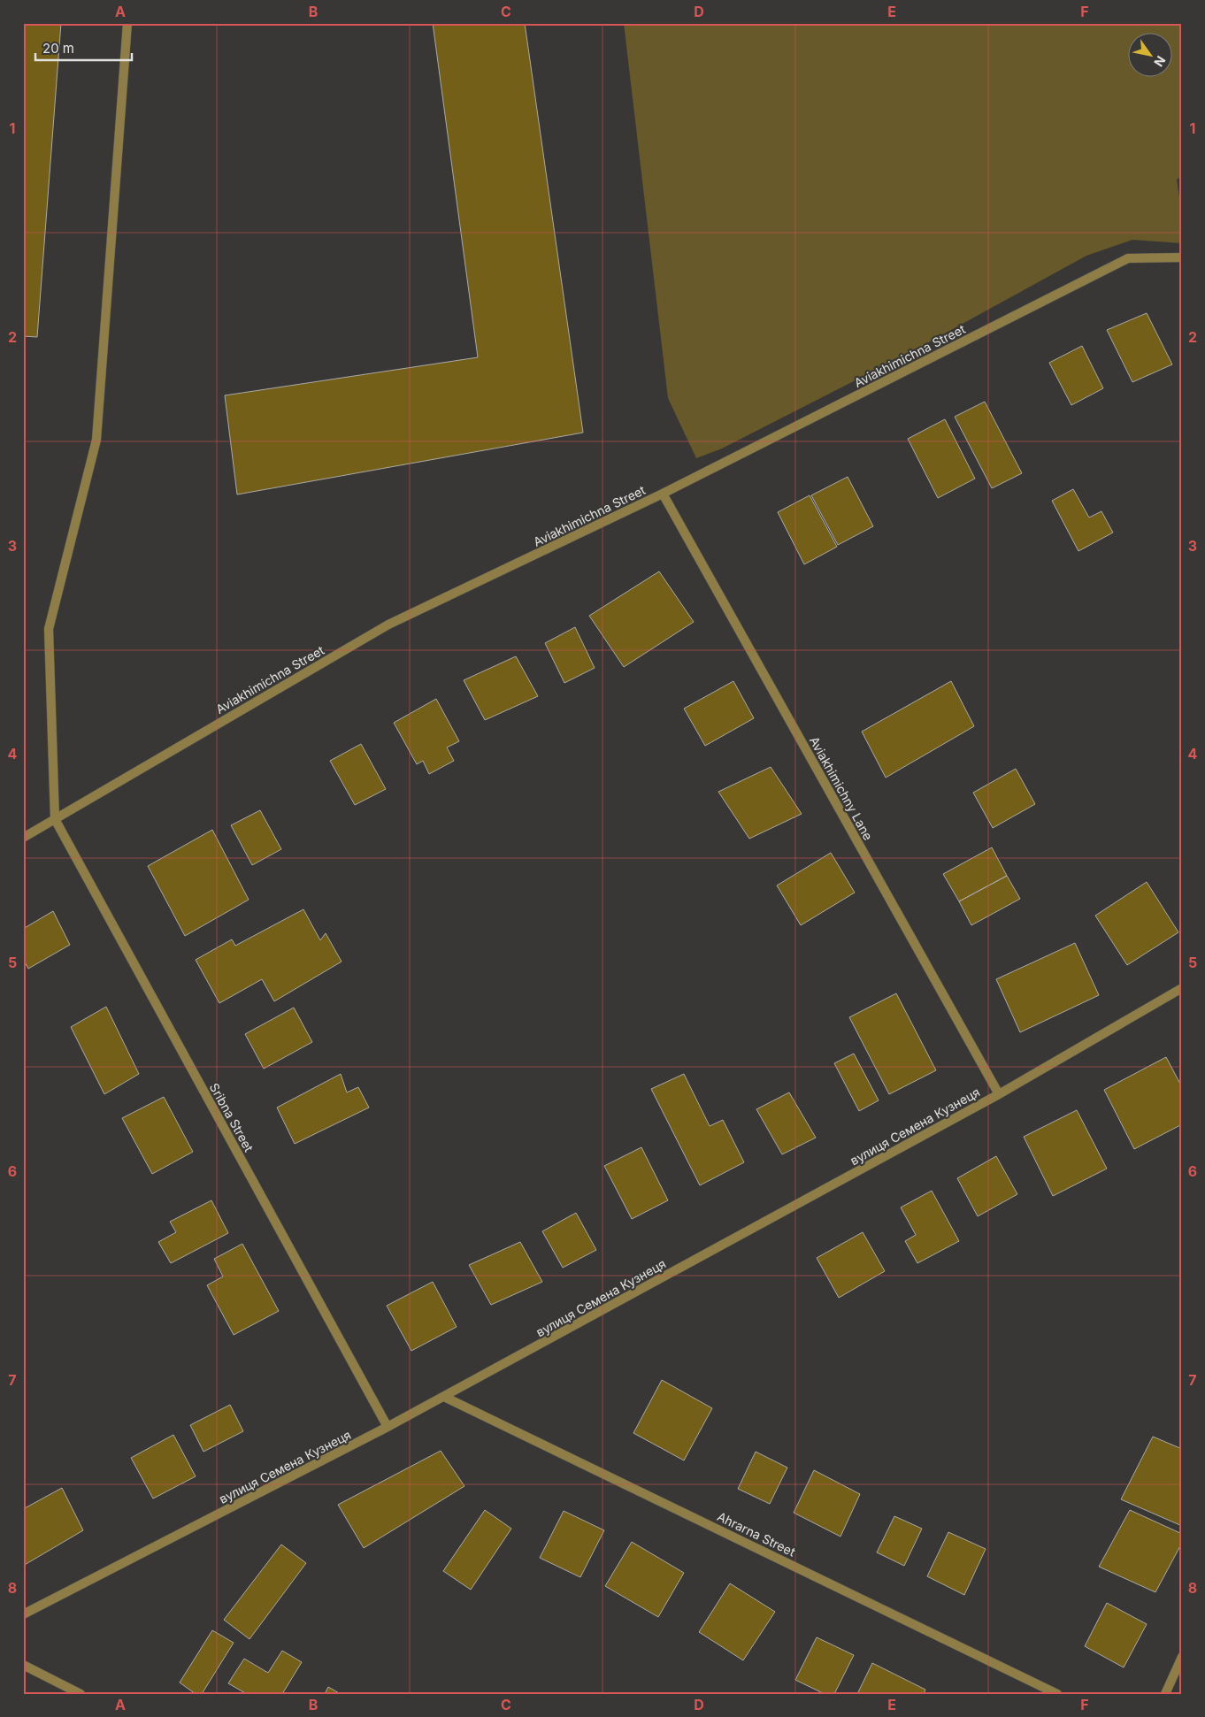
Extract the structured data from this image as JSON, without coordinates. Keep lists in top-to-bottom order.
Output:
{
  "streets": {
    "street": [
      "Aviakhimichna Street",
      "Aviakhimichny Lane",
      "Sribna Street",
      "вулиця Семена Кузнеця",
      "Ahrarna Street"
    ]
  },
  "crossings": [
    ["Aviakhimichna Street", "Aviakhimichny Lane"],
    ["Aviakhimichna Street", "Sribna Street"],
    ["Aviakhimichny Lane", "вулиця Семена Кузнеця"],
    ["Sribna Street", "вулиця Семена Кузнеця"],
    ["вулиця Семена Кузнеця", "Ahrarna Street"]
  ],
  "scale_bar": "20 m",
  "north": "bottom right",
  "grid": {
    "columns": [
      "A",
      "B",
      "C",
      "D",
      "E",
      "F"
    ],
    "rows": [
      "1",
      "2",
      "3",
      "4",
      "5",
      "6",
      "7",
      "8"
    ]
  }
}
